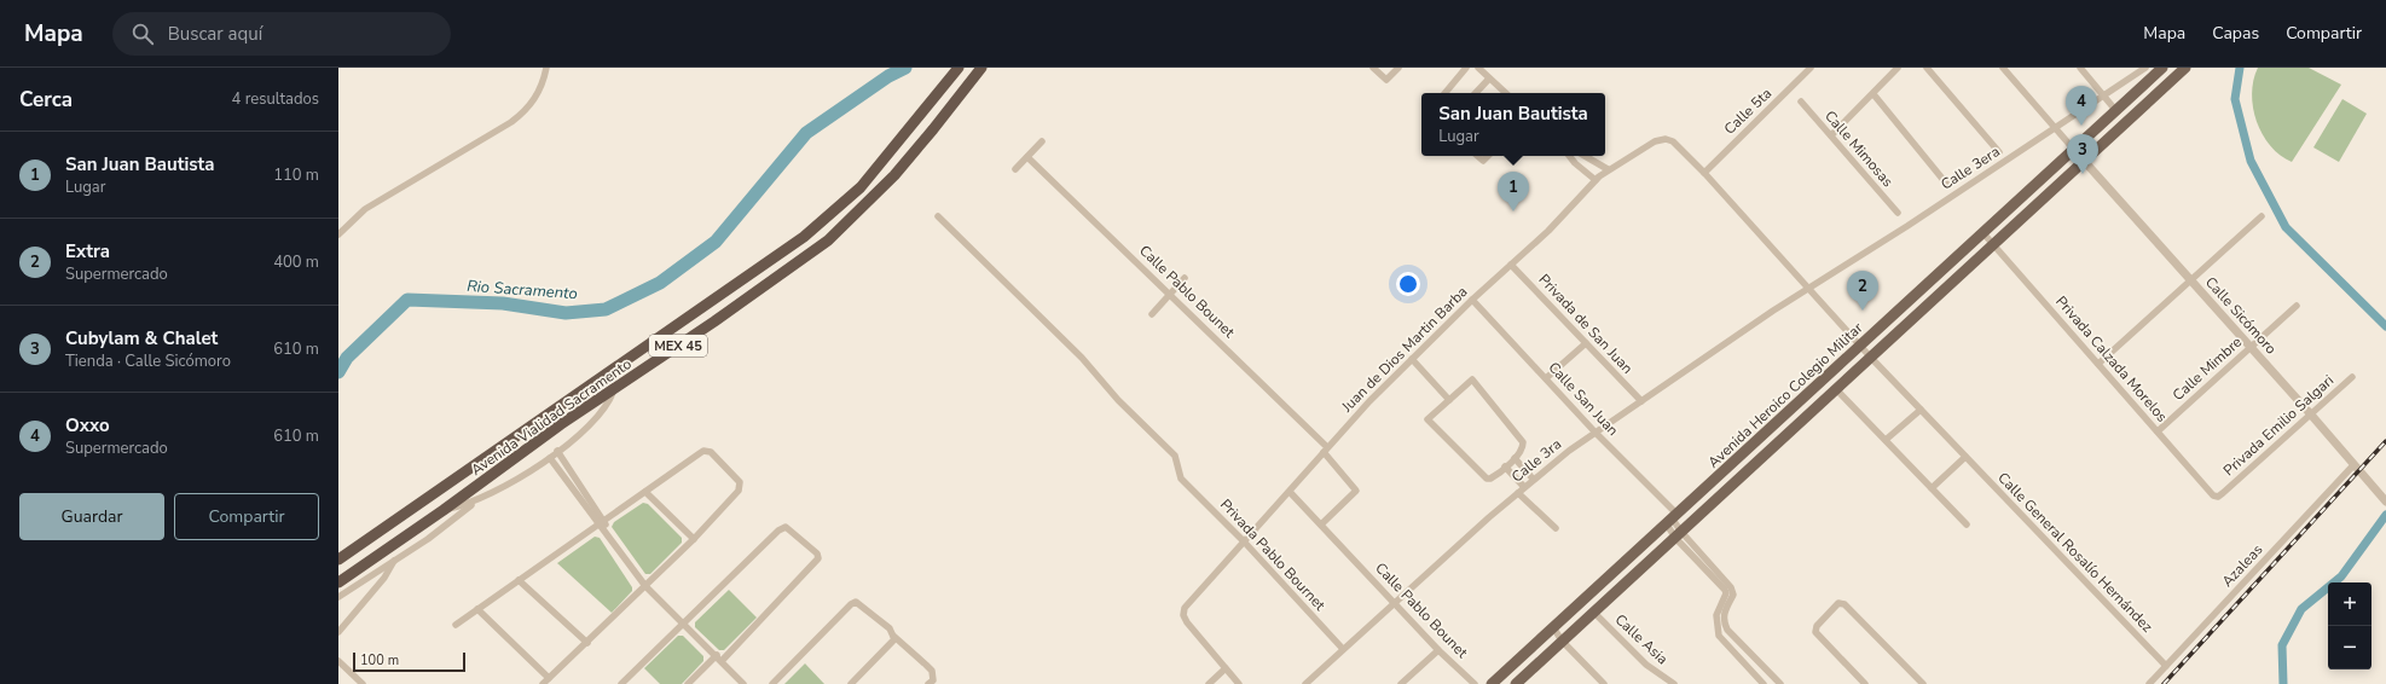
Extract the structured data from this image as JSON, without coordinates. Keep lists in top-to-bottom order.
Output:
{
  "streets": {
    "highway": ["MEX 45", "Avenida Vialidad Sacramento"],
    "main road": ["Avenida Heroico Colegio Militar"],
    "street": [
      "Calle 5ta",
      "Calle Mimosas",
      "Calle 3era",
      "Calle Pablo Bounet",
      "Calle Sicómoro",
      "Privada de San Juan",
      "Juan de Dios Martin Barba",
      "Privada Calzada Morelos",
      "Calle Mimbre",
      "Calle San Juan",
      "Privada Emilio Salgari",
      "Calle 3ra",
      "Calle General Rosalío Hernández",
      "Privada Pablo Bournet",
      "Azaleas",
      "Calle Asia"
    ]
  },
  "crossings": [
    ["Calle 5ta", "Calle General Rosalío Hernández"],
    ["Calle 3era", "Calle 3ra"],
    ["Calle 3era", "Calle General Rosalío Hernández"],
    ["Calle Pablo Bounet", "Juan de Dios Martin Barba"],
    ["Calle Pablo Bounet", "Calle 3ra"],
    ["Calle Sicómoro", "Calle Mimbre"],
    ["Calle Sicómoro", "Avenida Heroico Colegio Militar"],
    ["Calle Sicómoro", "Privada Emilio Salgari"],
    ["Calle Sicómoro", "Azaleas"],
    ["Privada de San Juan", "Juan de Dios Martin Barba"],
    ["Privada de San Juan", "Calle 3ra"],
    ["Juan de Dios Martin Barba", "Calle San Juan"],
    ["Juan de Dios Martin Barba", "Calle General Rosalío Hernández"],
    ["Juan de Dios Martin Barba", "Privada Pablo Bournet"],
    ["Privada Calzada Morelos", "Calle Mimbre"],
    ["Privada Calzada Morelos", "Avenida Heroico Colegio Militar"],
    ["Privada Calzada Morelos", "Privada Emilio Salgari"],
    ["Avenida Heroico Colegio Militar", "Calle San Juan"],
    ["Avenida Heroico Colegio Militar", "Calle General Rosalío Hernández"],
    ["Avenida Heroico Colegio Militar", "Calle Asia"],
    ["Calle San Juan", "Calle 3ra"],
    ["Calle 3ra", "Calle General Rosalío Hernández"],
    ["Calle 3ra", "Privada Pablo Bournet"],
    ["Calle General Rosalío Hernández", "Azaleas"]
  ],
  "water": ["Rio Sacramento"],
  "scale_bar": "100 m",
  "page": {
    "header": "Mapa",
    "search": "Buscar aquí",
    "nav": ["Mapa", "Capas", "Compartir"],
    "heading": ["Cerca", "4 resultados"],
    "pins": [
      "4",
      "3",
      "1",
      "2"
    ],
    "popup": ["San Juan Bautista", "Lugar"],
    "list": [
      {
        "mark": "1",
        "name": "San Juan Bautista",
        "note": "Lugar",
        "value": "110 m"
      },
      {
        "mark": "2",
        "name": "Extra",
        "note": "Supermercado",
        "value": "400 m"
      },
      {
        "mark": "3",
        "name": "Cubylam & Chalet",
        "note": "Tienda · Calle Sicómoro",
        "value": "610 m"
      },
      {
        "mark": "4",
        "name": "Oxxo",
        "note": "Supermercado",
        "value": "610 m"
      }
    ],
    "buttons": ["Guardar", "Compartir"],
    "map_buttons": ["+", "−"],
    "scale": "100 m"
  }
}
